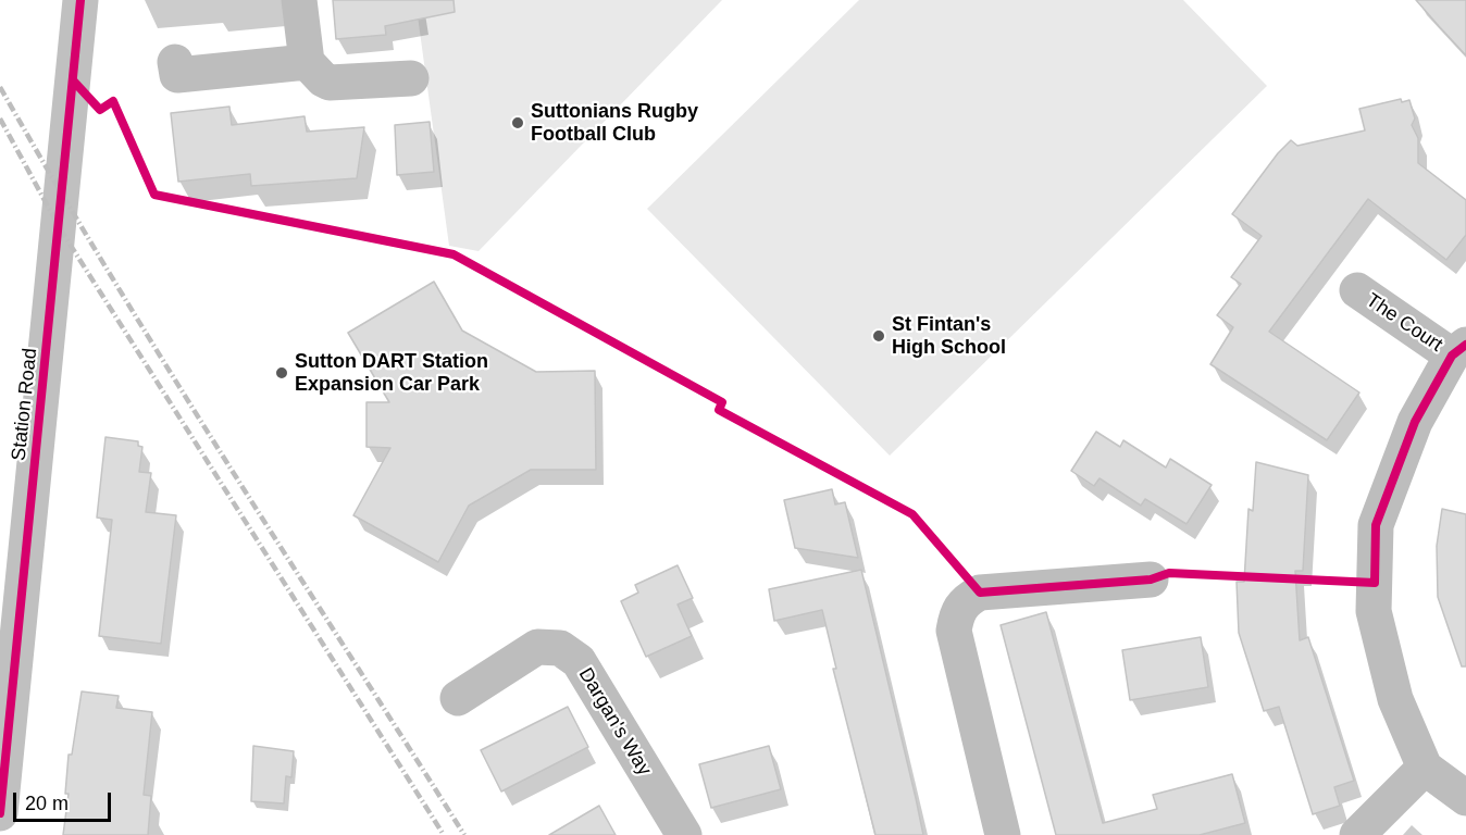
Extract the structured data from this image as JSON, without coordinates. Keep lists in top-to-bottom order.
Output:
{
  "streets": {
    "main road": ["Station Road"],
    "street": ["The Court", "Dargan's Way"]
  },
  "places": ["Suttonians Rugby Football Club", "St Fintan's High School", "Sutton DART Station Expansion Car Park"],
  "scale_bar": "20 m"
}
